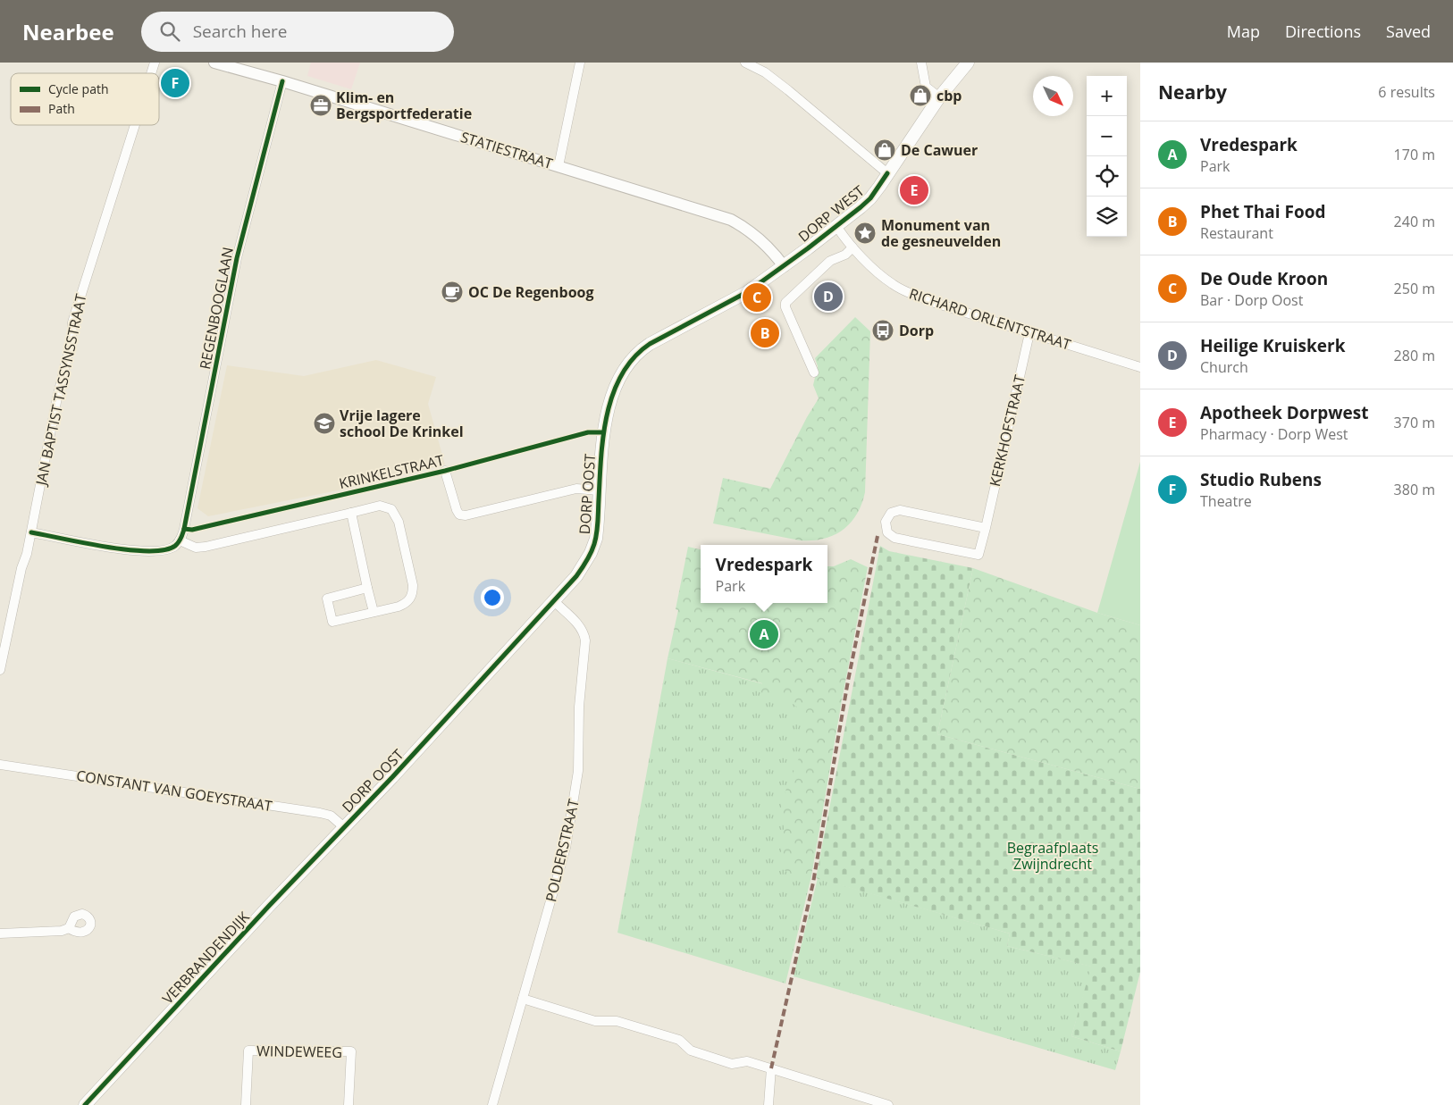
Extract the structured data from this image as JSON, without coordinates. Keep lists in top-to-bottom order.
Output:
{
  "streets": {
    "main road": ["DORP WEST", "DORP OOST", "VERBRANDENDIJK"],
    "street": [
      "STATIESTRAAT",
      "REGENBOOGLAAN",
      "RICHARD ORLENTSTRAAT",
      "JAN BAPTIST TASSYNSSTRAAT",
      "KERKHOFSTRAAT",
      "CONSTANT VAN GOEYSTRAAT",
      "POLDERSTRAAT",
      "WINDEWEEG"
    ],
    "cycle path": ["KRINKELSTRAAT"]
  },
  "crossings": [
    ["STATIESTRAAT", "DORP WEST"],
    ["STATIESTRAAT", "REGENBOOGLAAN"],
    ["STATIESTRAAT", "DORP OOST"],
    ["DORP WEST", "RICHARD ORLENTSTRAAT"],
    ["DORP WEST", "DORP OOST"],
    ["RICHARD ORLENTSTRAAT", "KERKHOFSTRAAT"],
    ["DORP OOST", "CONSTANT VAN GOEYSTRAAT"],
    ["DORP OOST", "POLDERSTRAAT"],
    ["DORP OOST", "VERBRANDENDIJK"],
    ["CONSTANT VAN GOEYSTRAAT", "VERBRANDENDIJK"]
  ],
  "parks": ["Begraafplaats Zwijndrecht"],
  "places": {
    "shop": ["cbp", "De Cawuer"],
    "office": ["Klim- en Bergsportfederatie"],
    "place": ["Monument van de gesneuvelden"],
    "cafe": ["OC De Regenboog"],
    "bus stop": ["Dorp"],
    "school or university": ["Vrije lagere school De Krinkel"]
  },
  "legend": ["Cycle path", "Path"],
  "north": "bottom right",
  "page": {
    "header": "Nearbee",
    "search": "Search here",
    "nav": ["Map", "Directions", "Saved"],
    "heading": ["Nearby", "6 results"],
    "pins": [
      "F",
      "E",
      "D",
      "C",
      "B",
      "A"
    ],
    "map_buttons": ["+", "−"],
    "list": [
      {
        "mark": "A",
        "name": "Vredespark",
        "note": "Park",
        "value": "170 m"
      },
      {
        "mark": "B",
        "name": "Phet Thai Food",
        "note": "Restaurant",
        "value": "240 m"
      },
      {
        "mark": "C",
        "name": "De Oude Kroon",
        "note": "Bar · Dorp Oost",
        "value": "250 m"
      },
      {
        "mark": "D",
        "name": "Heilige Kruiskerk",
        "note": "Church",
        "value": "280 m"
      },
      {
        "mark": "E",
        "name": "Apotheek Dorpwest",
        "note": "Pharmacy · Dorp West",
        "value": "370 m"
      },
      {
        "mark": "F",
        "name": "Studio Rubens",
        "note": "Theatre",
        "value": "380 m"
      }
    ],
    "popup": ["Vredespark", "Park"]
  }
}
